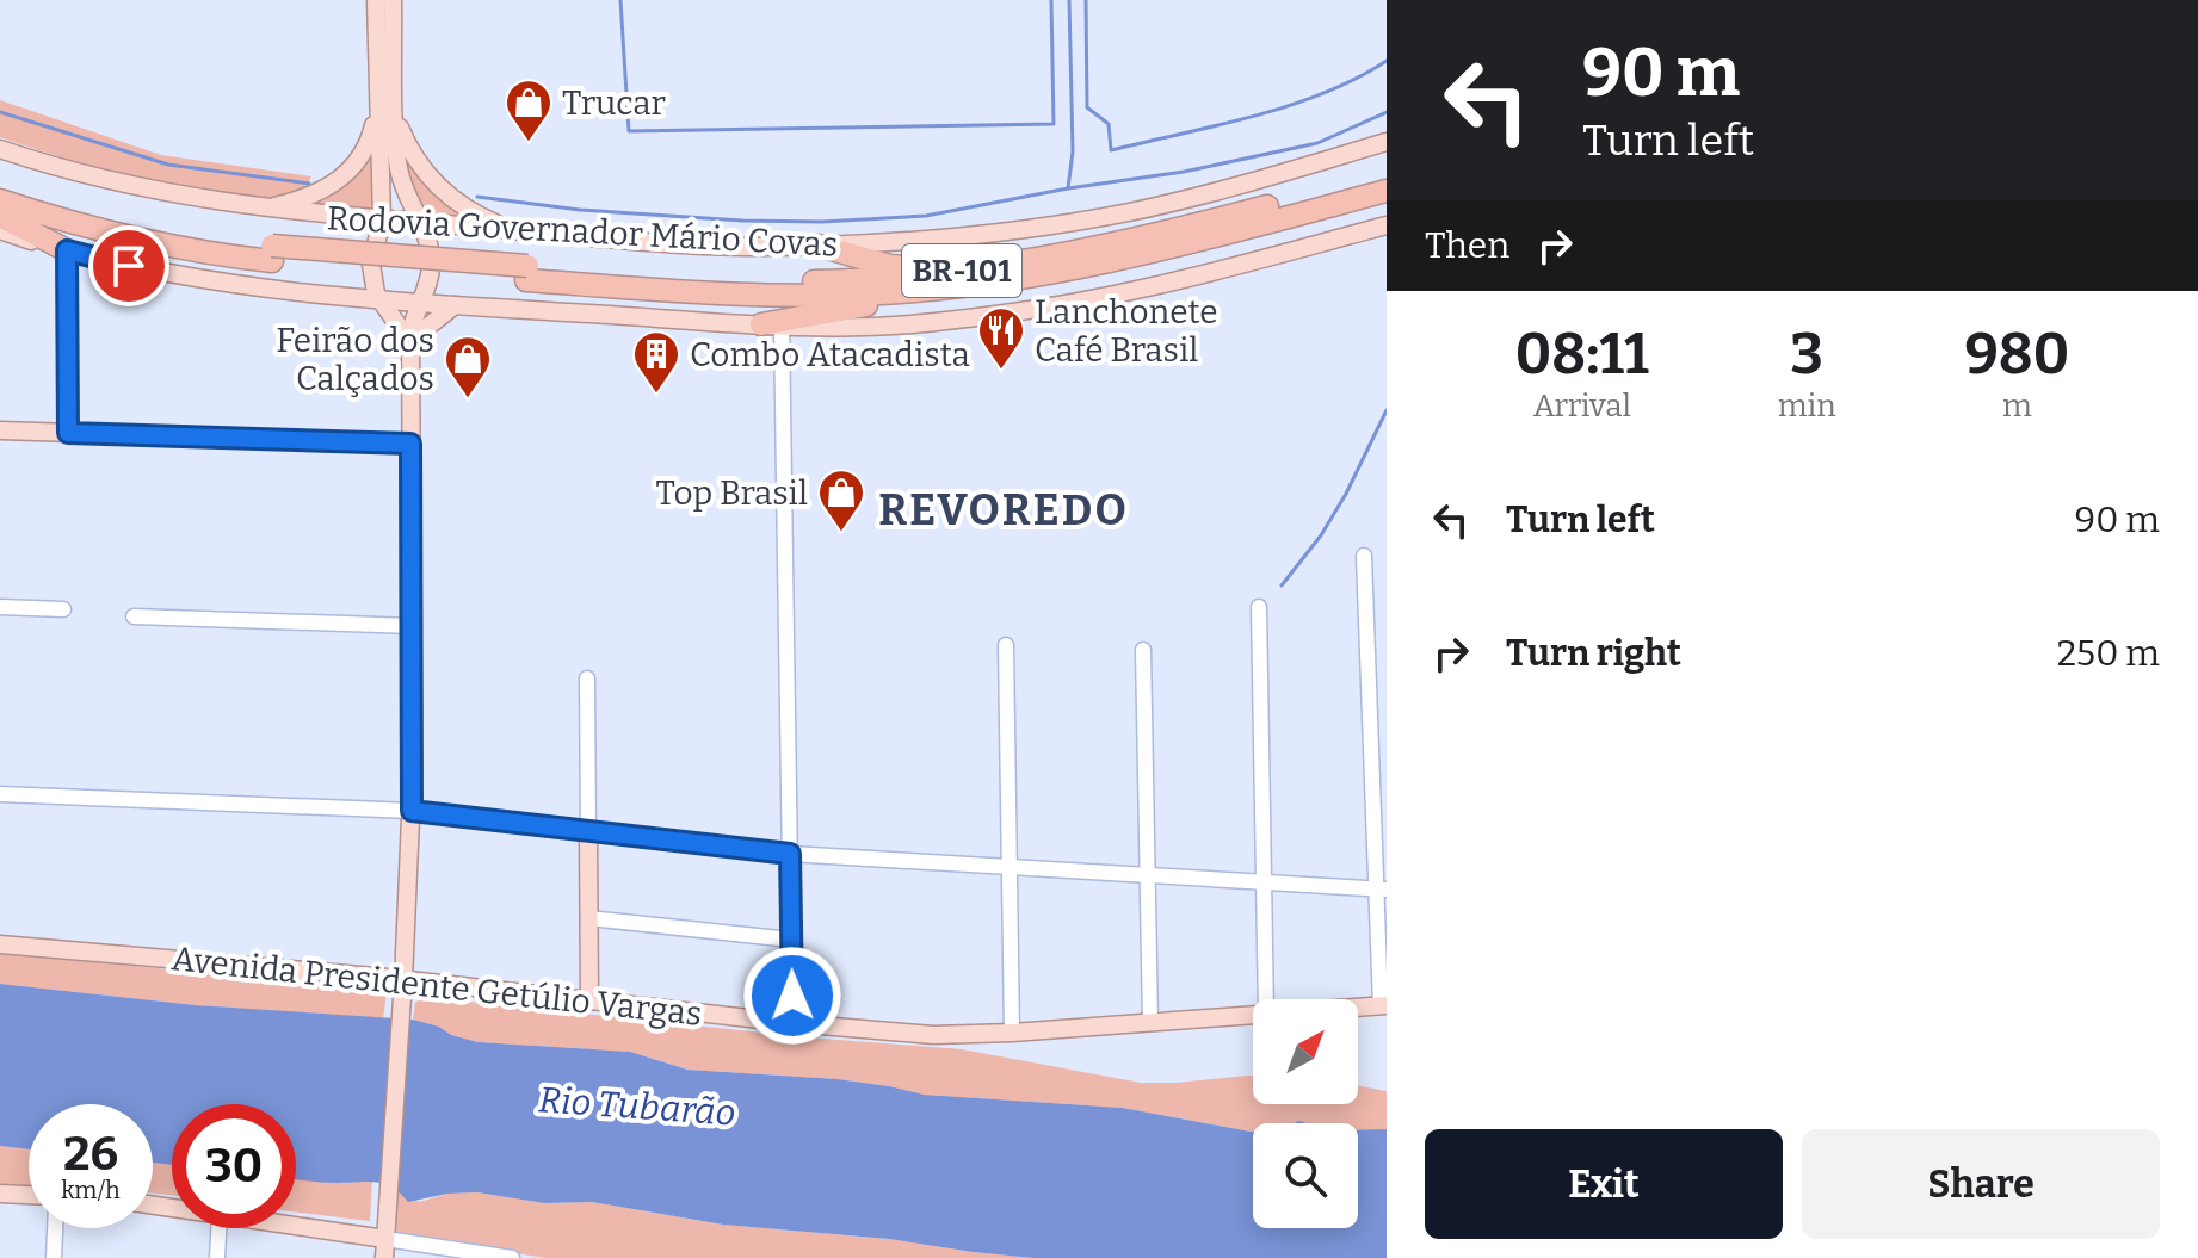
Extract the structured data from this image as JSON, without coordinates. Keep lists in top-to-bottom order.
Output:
{
  "streets": {
    "highway": ["Rodovia Governador Mário Covas", "BR-101"],
    "main road": ["Avenida Presidente Getúlio Vargas"]
  },
  "districts": ["REVOREDO"],
  "water": ["Rio Tubarão"],
  "places": {
    "shop": ["Trucar", "Feirão dos Calçados", "Top Brasil"],
    "restaurant": ["Lanchonete Café Brasil"],
    "building": ["Combo Atacadista"]
  },
  "north": "top right",
  "page": {
    "turn": ["90 m", "Turn left"],
    "then": "Then",
    "eta": [
      "08:11",
      "Arrival",
      "3",
      "min",
      "980",
      "m"
    ],
    "list": [
      {
        "name": "Turn left",
        "value": "90 m"
      },
      {
        "name": "Turn right",
        "value": "250 m"
      }
    ],
    "speed": "26 km/h",
    "limit": "30",
    "buttons": ["Exit", "Share"]
  }
}
